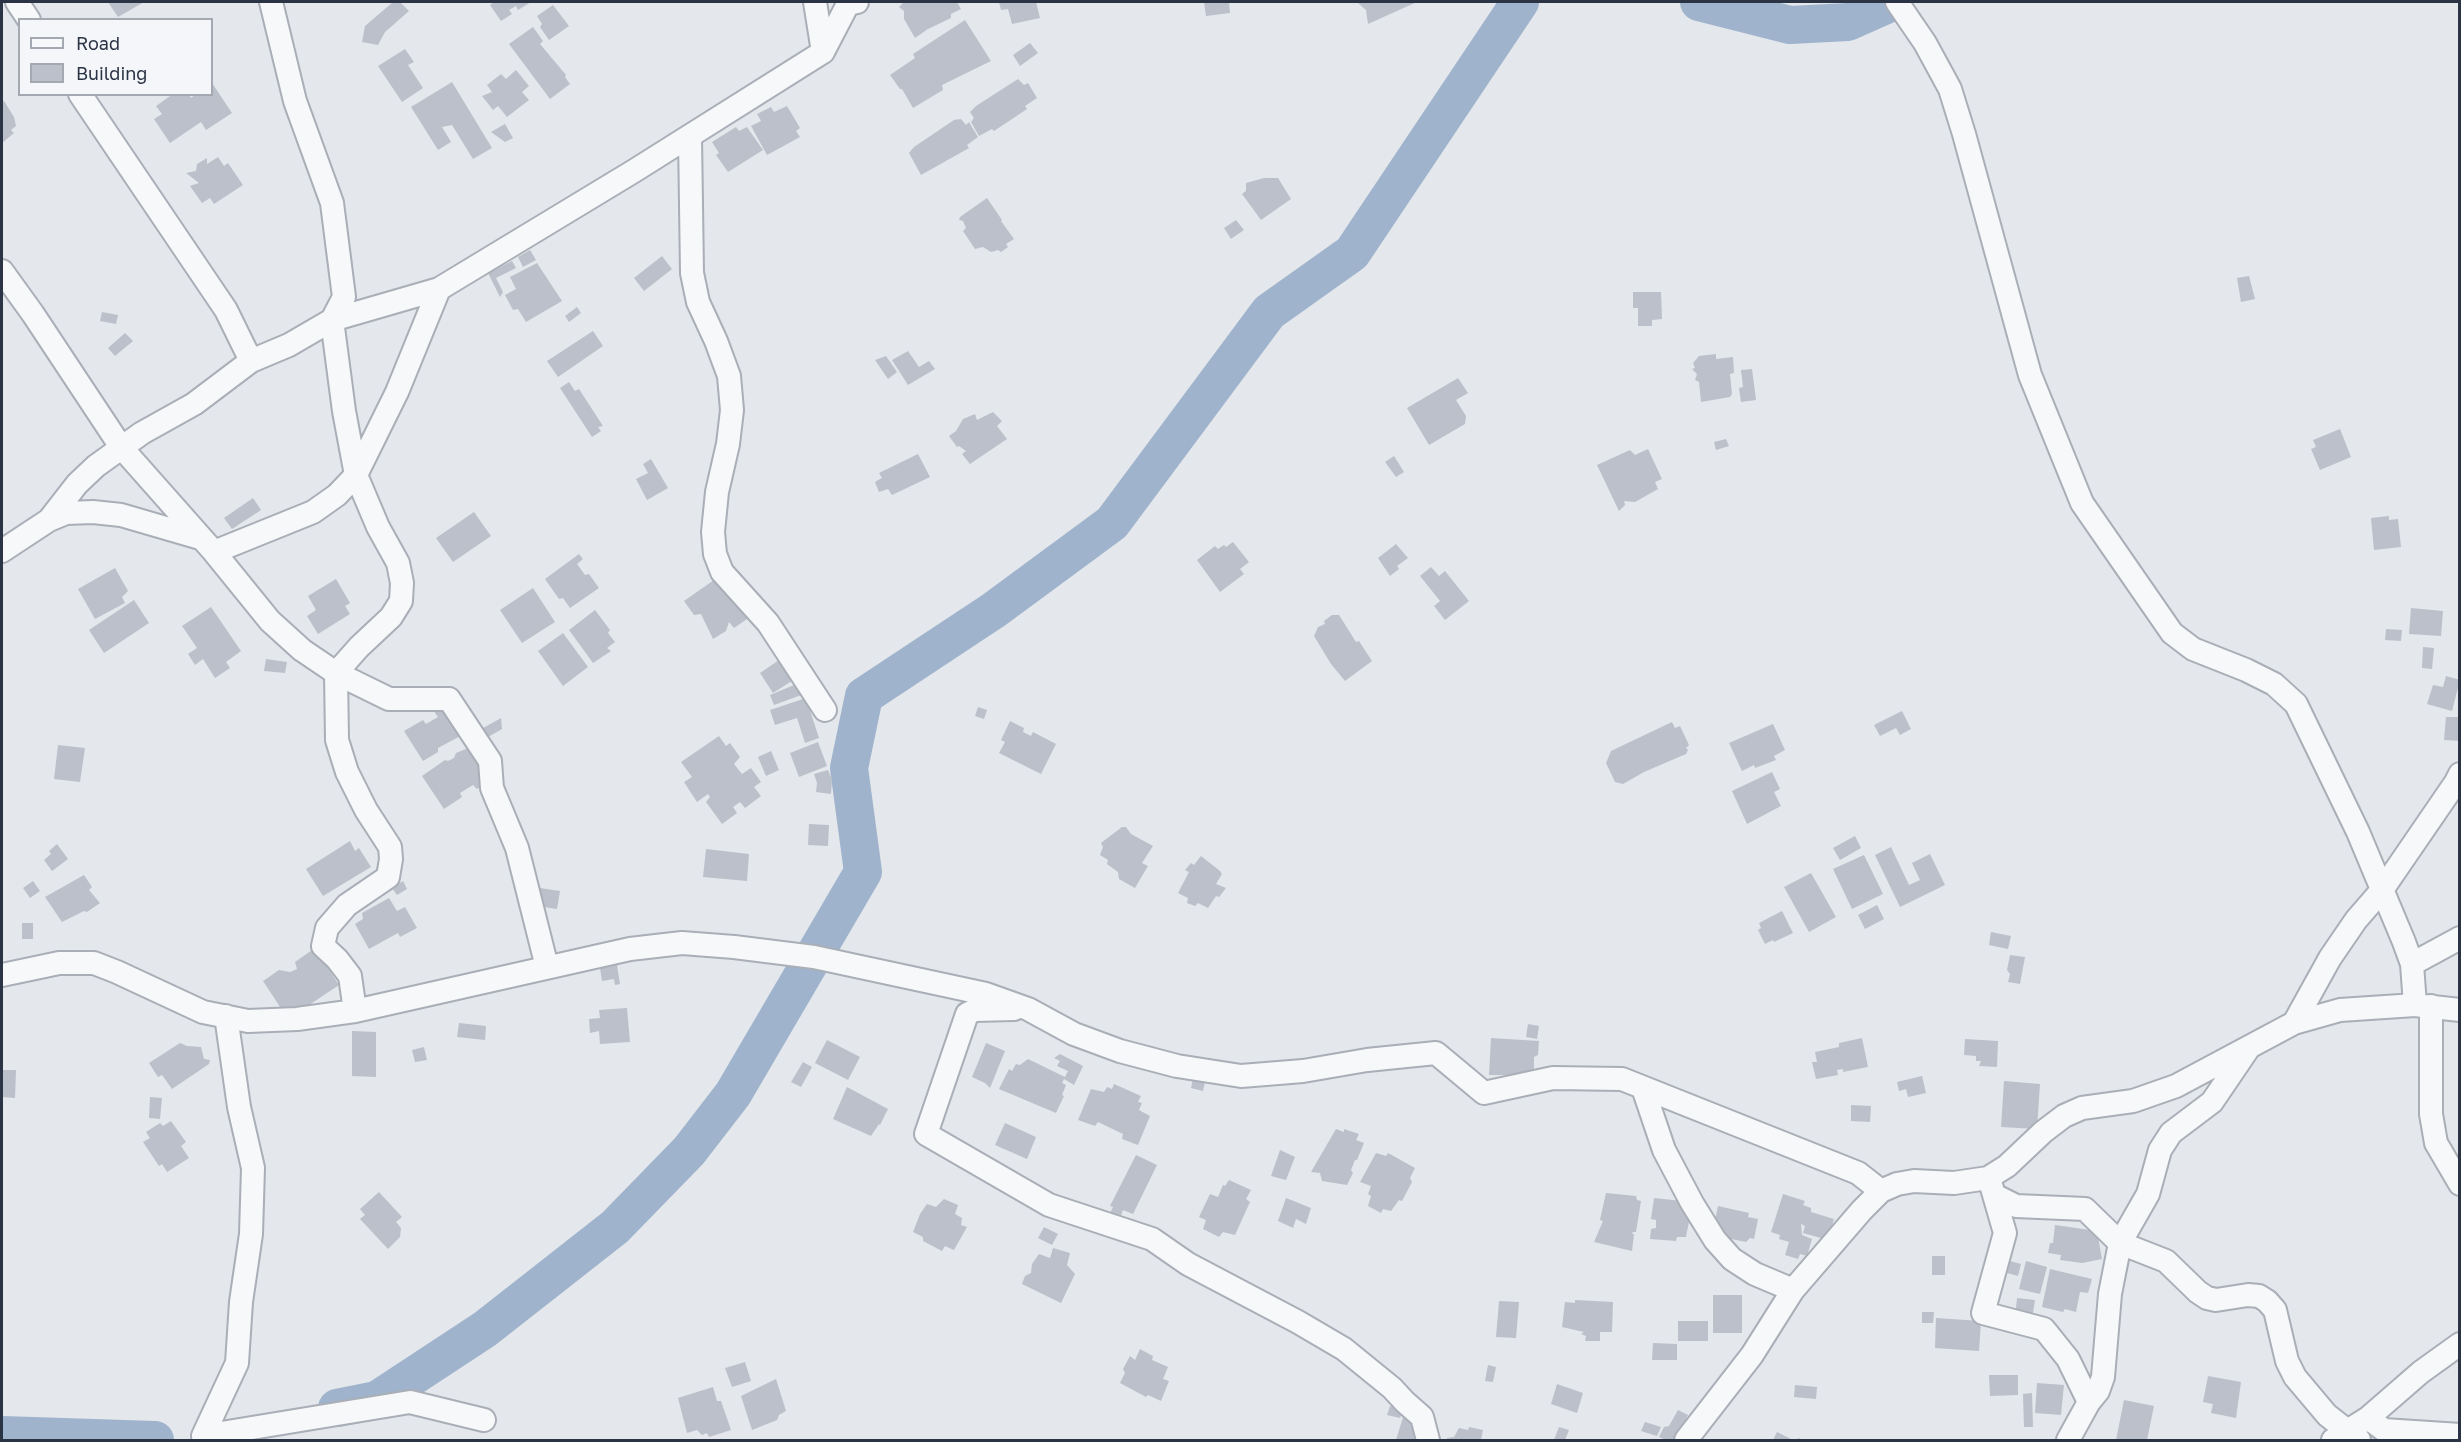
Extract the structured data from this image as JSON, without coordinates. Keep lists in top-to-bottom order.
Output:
{
  "legend": ["Road", "Building"]
}
